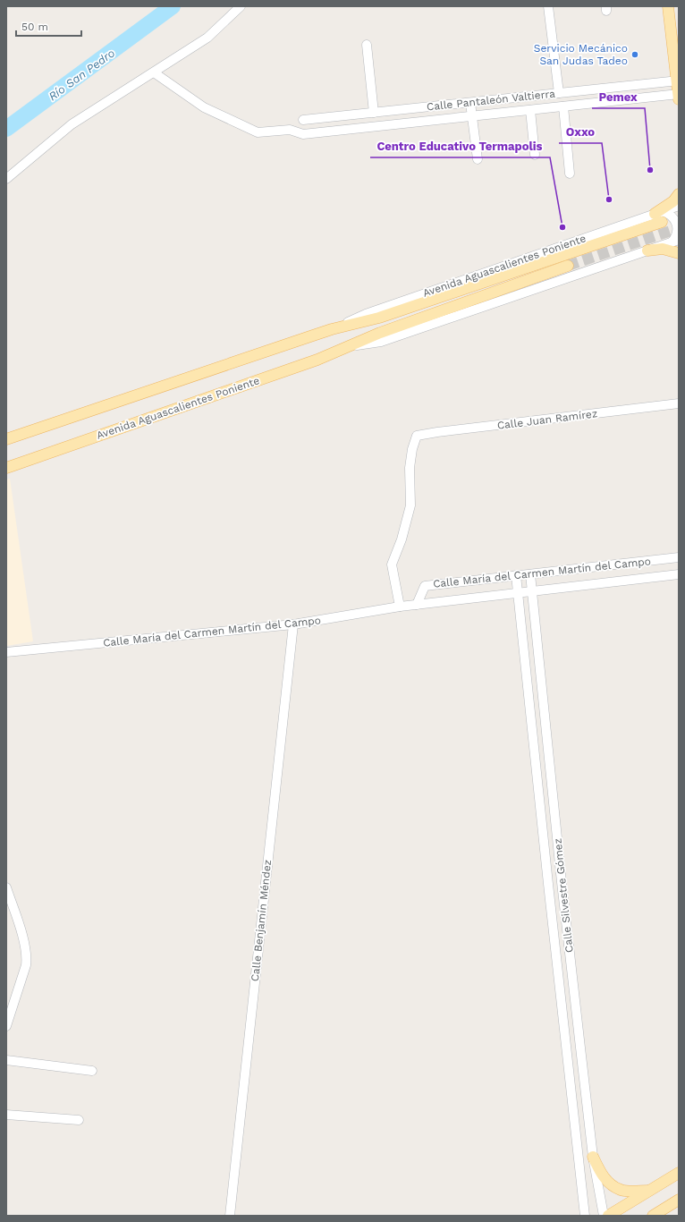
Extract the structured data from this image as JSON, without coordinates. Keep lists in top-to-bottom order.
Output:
{
  "streets": {
    "main road": ["Avenida Aguascalientes Poniente"],
    "street": [
      "Calle Pantaleón Valtierra",
      "Calle Juan Ramírez",
      "Calle María del Carmen Martín del Campo",
      "Calle Silvestre Gómez",
      "Calle Benjamín Méndez"
    ]
  },
  "crossings": [
    ["Calle Juan Ramírez", "Calle María del Carmen Martín del Campo"],
    ["Calle María del Carmen Martín del Campo", "Calle Silvestre Gómez"],
    ["Calle María del Carmen Martín del Campo", "Calle Benjamín Méndez"]
  ],
  "water": ["Río San Pedro"],
  "places": [
    "Servicio Mecánico San Judas Tadeo",
    "Pemex",
    "Oxxo",
    "Centro Educativo Termapolis"
  ],
  "scale_bar": "50 m"
}
